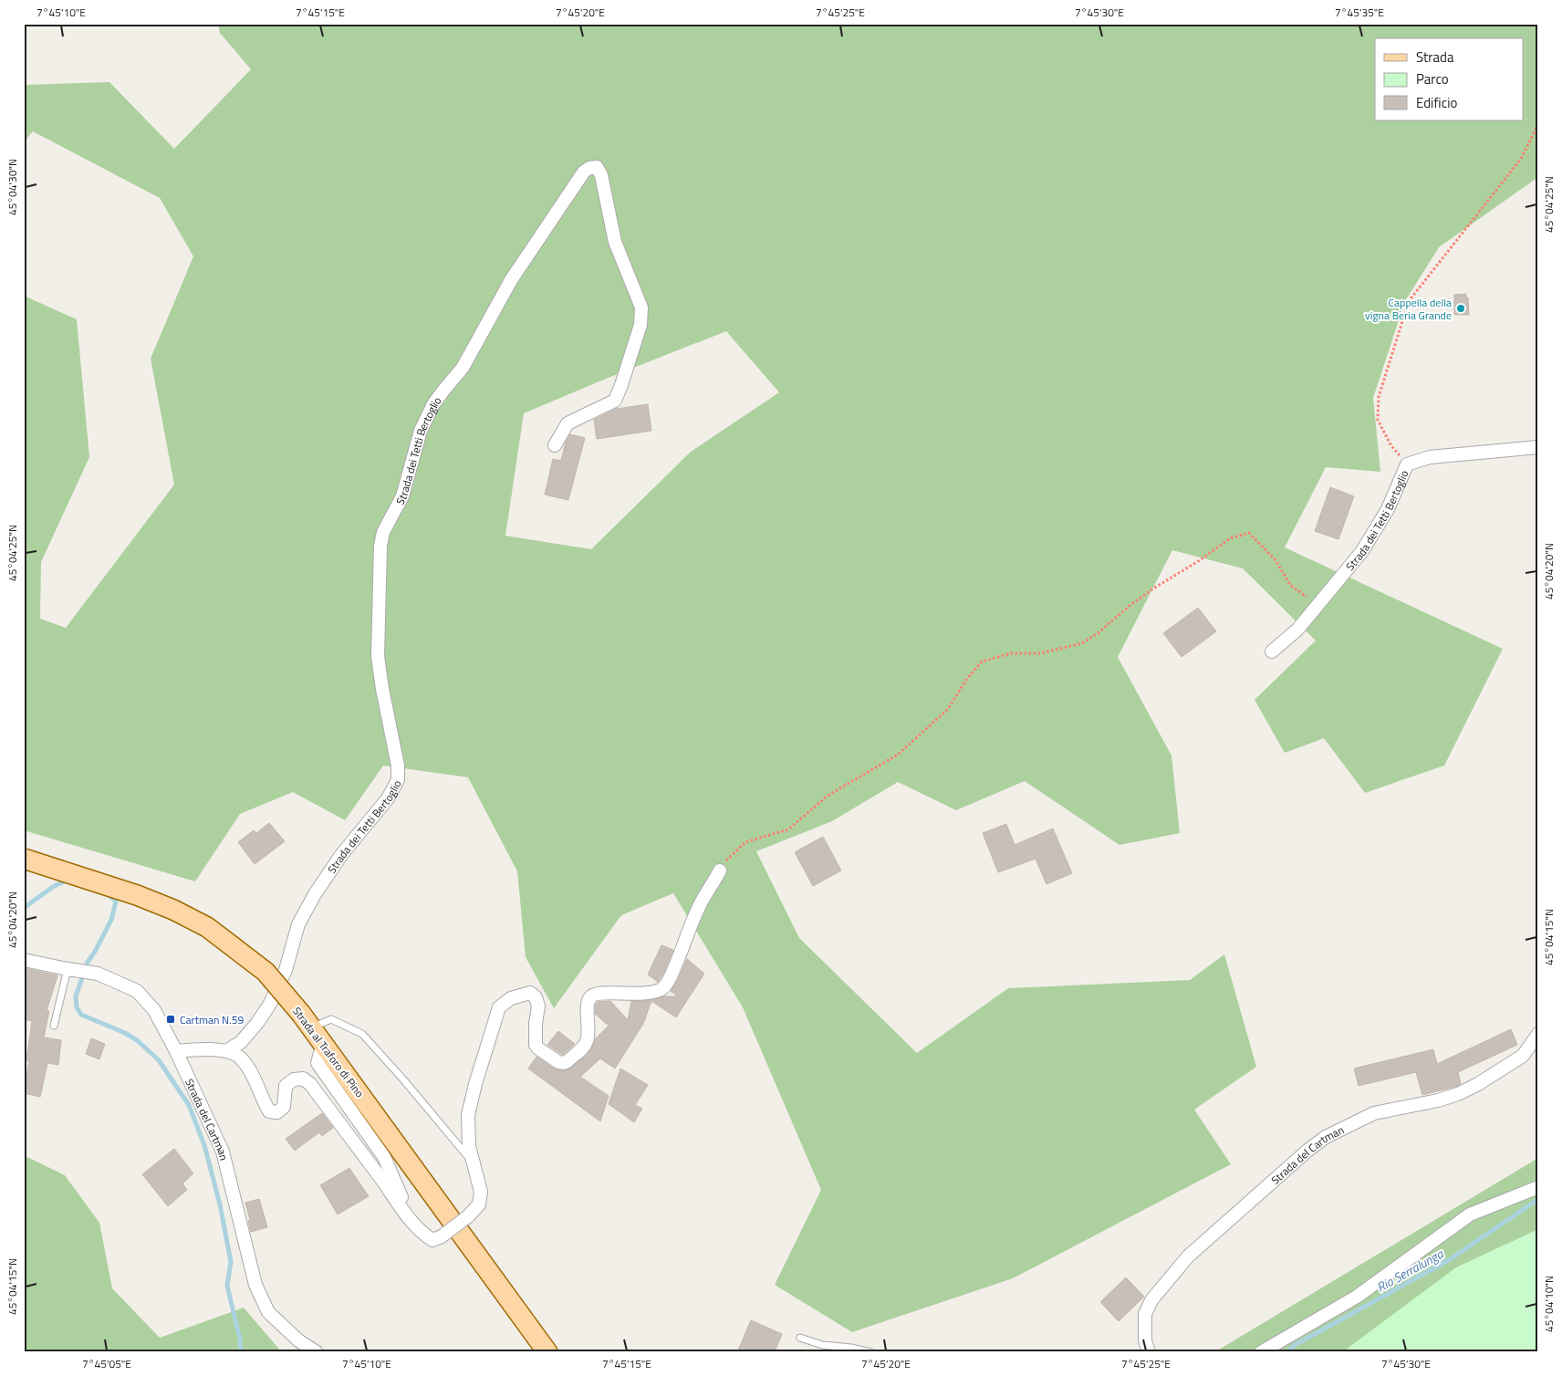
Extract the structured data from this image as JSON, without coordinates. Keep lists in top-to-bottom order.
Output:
{
  "streets": {
    "main road": ["Strada al Traforo di Pino"],
    "street": ["Strada dei Tetti Bertoglio", "Strada del Cartman"]
  },
  "water": ["Rio Serralunga"],
  "places": {
    "other": ["Cappella della vigna Beria Grande"],
    "transit": ["Cartman N.59"]
  },
  "legend": ["Strada", "Parco", "Edificio"],
  "coordinates": [
    "7°45'10\"E",
    "7°45'15\"E",
    "7°45'20\"E",
    "7°45'25\"E",
    "7°45'30\"E",
    "7°45'35\"E",
    "45°04'30\"N",
    "45°04'25\"N",
    "45°04'20\"N",
    "45°04'15\"N",
    "45°04'10\"N",
    "7°45'05\"E"
  ]
}
